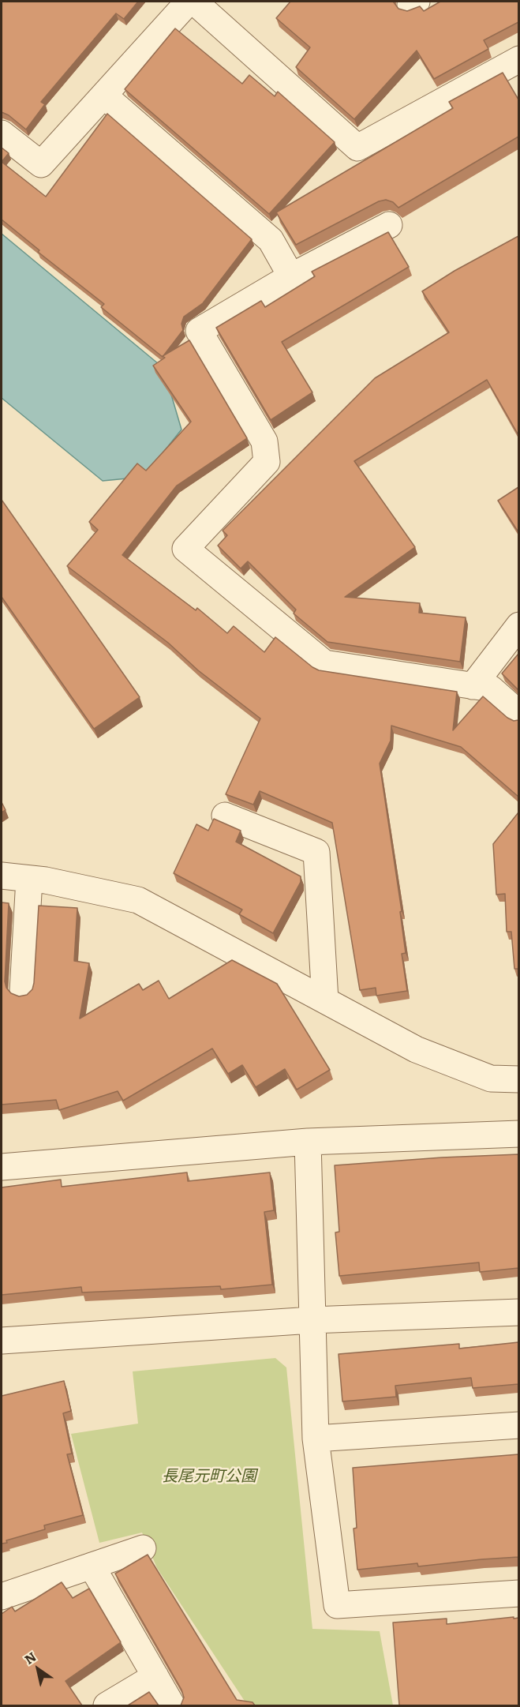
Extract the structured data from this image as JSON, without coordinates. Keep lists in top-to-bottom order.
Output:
{
  "parks": ["長尾元町公園"],
  "north": "top left"
}
